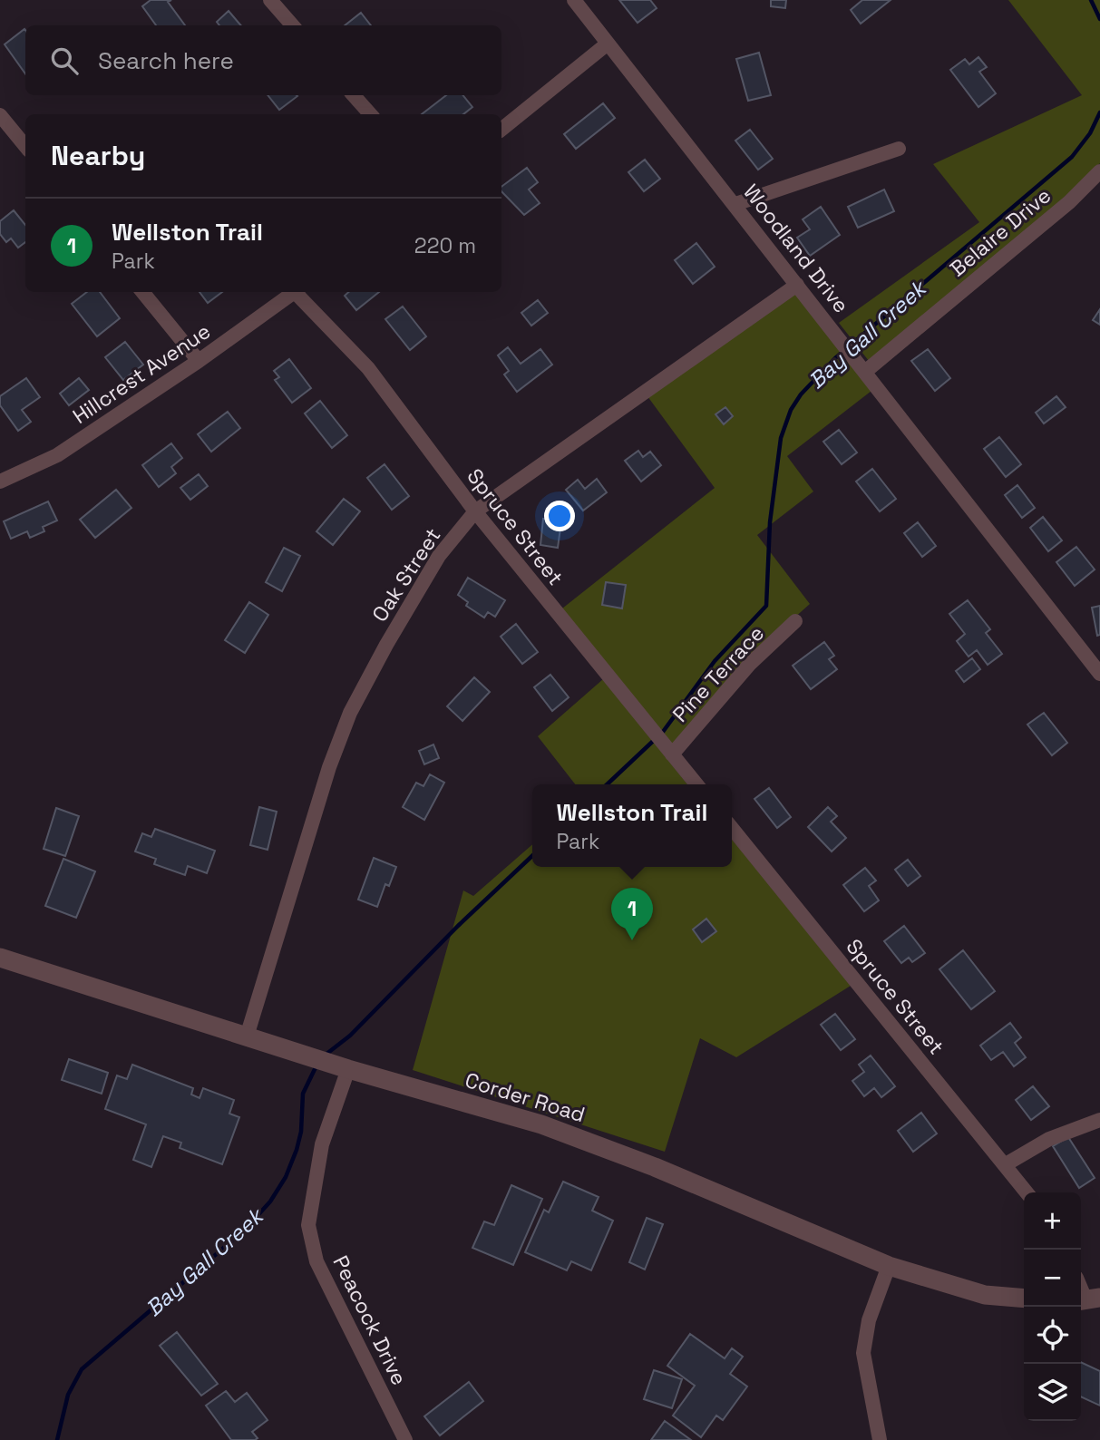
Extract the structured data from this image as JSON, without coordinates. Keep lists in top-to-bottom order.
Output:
{
  "streets": {
    "street": [
      "Belaire Drive",
      "Woodland Drive",
      "Hillcrest Avenue",
      "Spruce Street",
      "Oak Street",
      "Pine Terrace",
      "Corder Road",
      "Peacock Drive"
    ]
  },
  "crossings": [
    ["Belaire Drive", "Woodland Drive"],
    ["Woodland Drive", "Oak Street"],
    ["Spruce Street", "Oak Street"],
    ["Spruce Street", "Pine Terrace"],
    ["Oak Street", "Corder Road"],
    ["Corder Road", "Peacock Drive"]
  ],
  "water": ["Bay Gall Creek"],
  "page": {
    "search": "Search here",
    "heading": "Nearby",
    "list": [
      {
        "mark": "1",
        "name": "Wellston Trail",
        "note": "Park",
        "value": "220 m"
      }
    ],
    "popup": ["Wellston Trail", "Park"],
    "pins": "1",
    "map_buttons": ["+", "−"]
  }
}
